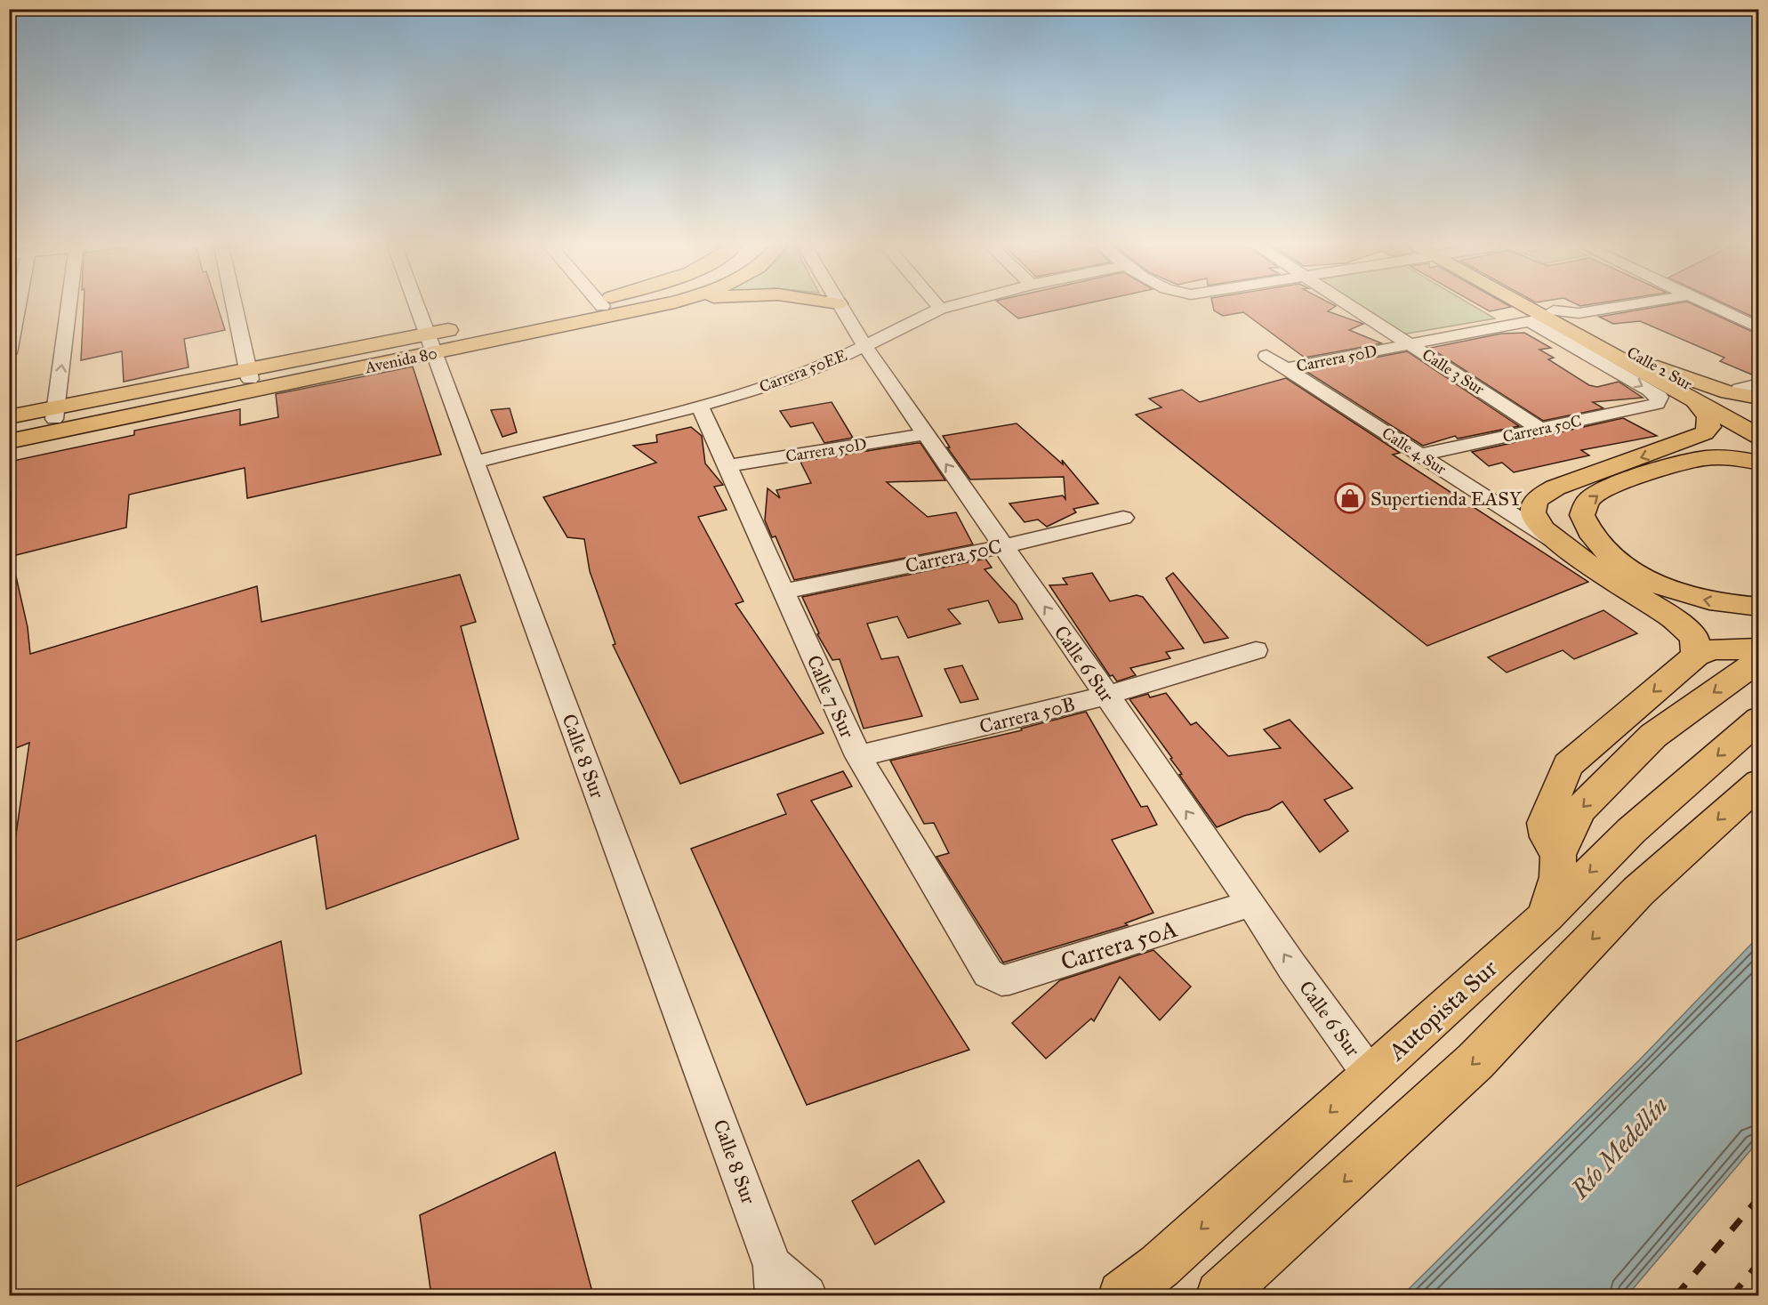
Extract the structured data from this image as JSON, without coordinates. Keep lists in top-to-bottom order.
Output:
{
  "streets": {
    "main road": ["Avenida 80", "Calle 2 Sur", "Autopista Sur"],
    "street": [
      "Carrera 50D",
      "Carrera 50EE",
      "Calle 3 Sur",
      "Carrera 50C",
      "Calle 4 Sur",
      "Calle 6 Sur",
      "Calle 7 Sur",
      "Carrera 50B",
      "Calle 8 Sur",
      "Carrera 50A"
    ]
  },
  "crossings": [
    ["Carrera 50D", "Calle 2 Sur"],
    ["Carrera 50D", "Calle 3 Sur"],
    ["Carrera 50D", "Calle 4 Sur"],
    ["Carrera 50D", "Calle 6 Sur"],
    ["Carrera 50D", "Calle 7 Sur"],
    ["Avenida 80", "Calle 8 Sur"],
    ["Calle 2 Sur", "Carrera 50C"],
    ["Carrera 50EE", "Calle 6 Sur"],
    ["Carrera 50EE", "Calle 7 Sur"],
    ["Carrera 50EE", "Calle 8 Sur"],
    ["Calle 3 Sur", "Carrera 50C"],
    ["Carrera 50C", "Calle 4 Sur"],
    ["Carrera 50C", "Calle 6 Sur"],
    ["Carrera 50C", "Calle 7 Sur"],
    ["Calle 6 Sur", "Carrera 50B"],
    ["Calle 6 Sur", "Carrera 50A"],
    ["Calle 6 Sur", "Autopista Sur"],
    ["Calle 7 Sur", "Carrera 50B"],
    ["Calle 7 Sur", "Carrera 50A"]
  ],
  "one_way": ["Calle 6 Sur"],
  "water": ["Río Medellín"],
  "places": {
    "shop": ["Supertienda EASY"]
  }
}
